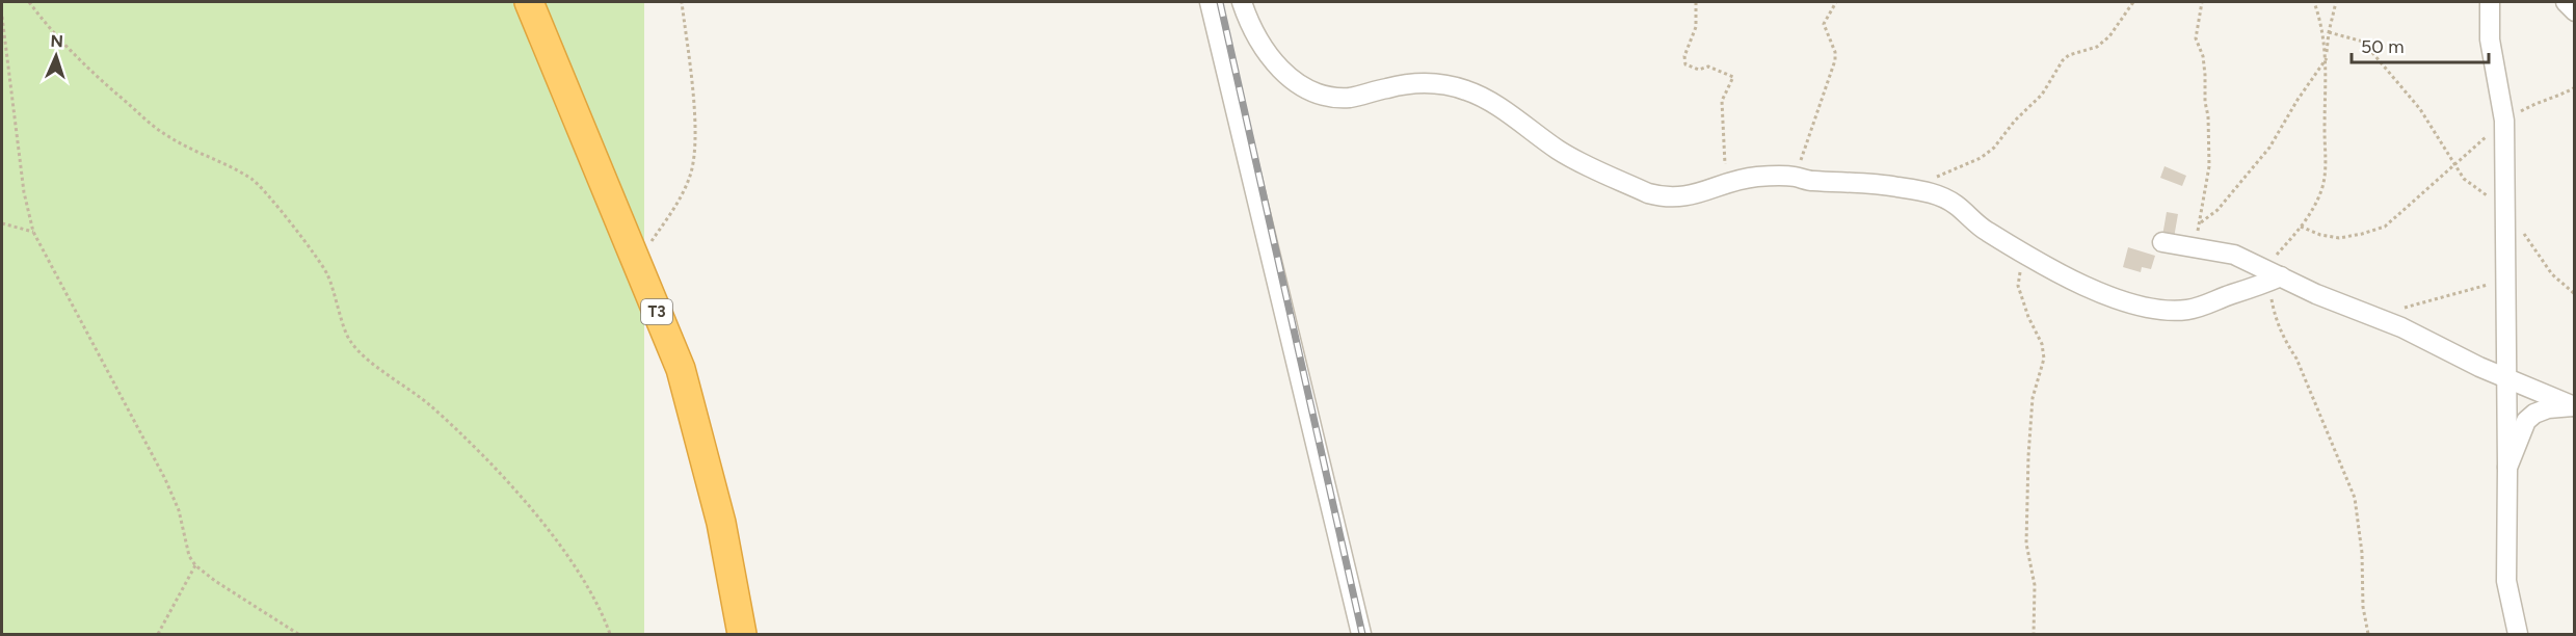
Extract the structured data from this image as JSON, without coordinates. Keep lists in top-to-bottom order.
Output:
{
  "streets": {
    "highway": ["T3"]
  },
  "scale_bar": "50 m",
  "north": "top"
}
